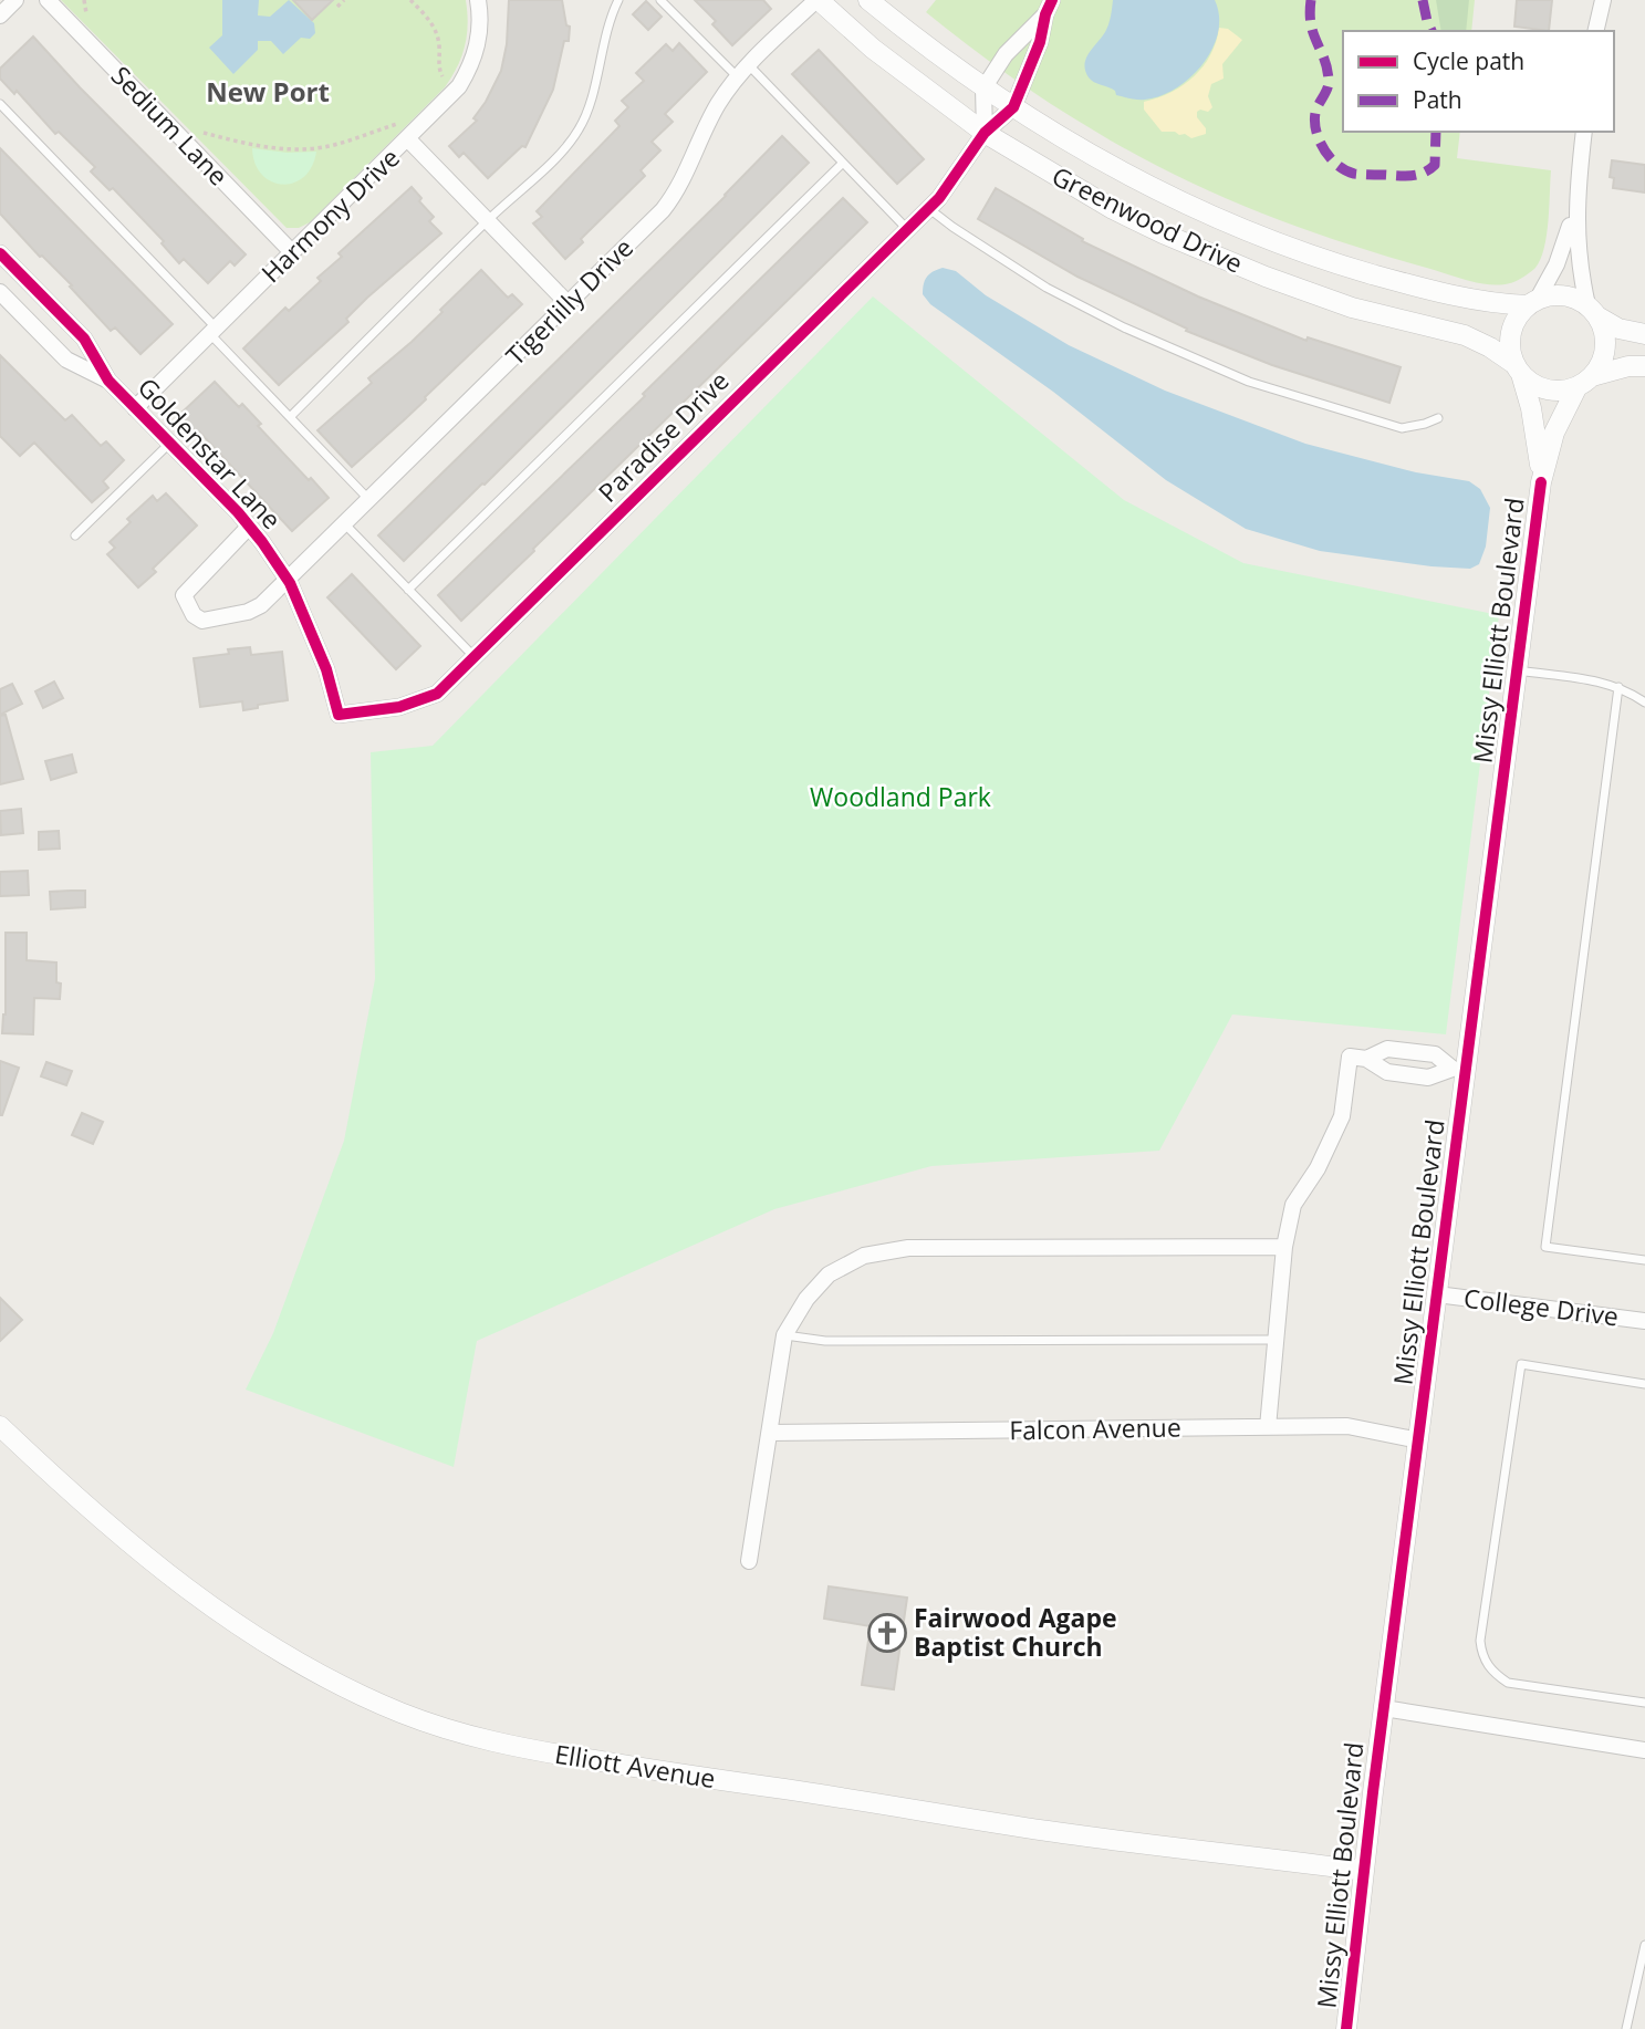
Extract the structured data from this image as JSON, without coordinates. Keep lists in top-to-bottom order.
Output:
{
  "streets": {
    "street": [
      "Sedium Lane",
      "Harmony Drive",
      "Greenwood Drive",
      "Tigerlilly Drive",
      "Paradise Drive",
      "Goldenstar Lane",
      "Missy Elliott Boulevard",
      "College Drive",
      "Falcon Avenue",
      "Elliott Avenue"
    ]
  },
  "crossings": [
    ["Sedium Lane", "Harmony Drive"],
    ["Harmony Drive", "Goldenstar Lane"],
    ["Greenwood Drive", "Tigerlilly Drive"],
    ["Greenwood Drive", "Paradise Drive"],
    ["Greenwood Drive", "Missy Elliott Boulevard"],
    ["Tigerlilly Drive", "Goldenstar Lane"],
    ["Paradise Drive", "Goldenstar Lane"],
    ["Missy Elliott Boulevard", "College Drive"],
    ["Missy Elliott Boulevard", "Falcon Avenue"],
    ["Missy Elliott Boulevard", "Elliott Avenue"]
  ],
  "districts": ["New Port"],
  "parks": ["Woodland Park"],
  "places": {
    "church": ["Fairwood Agape Baptist Church"]
  },
  "legend": ["Cycle path", "Path"]
}
